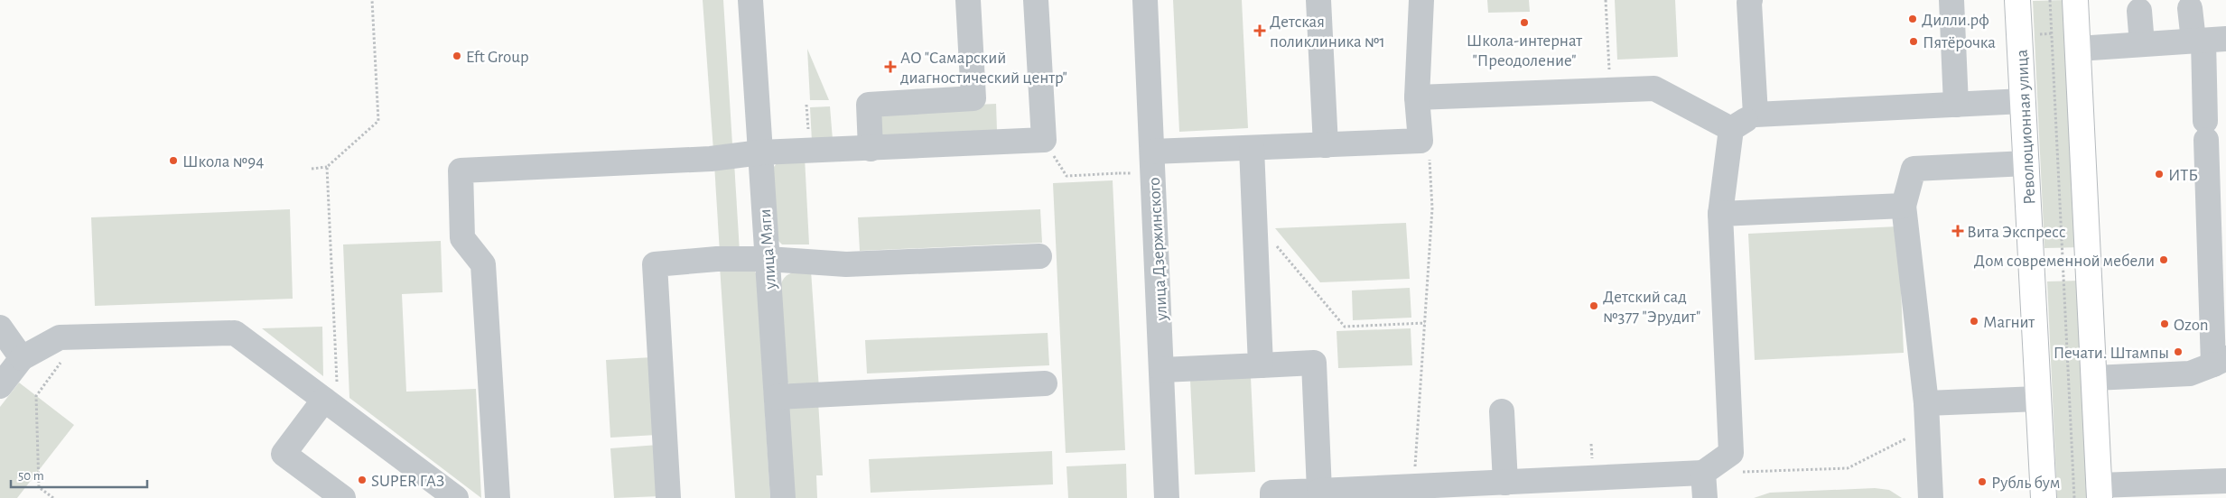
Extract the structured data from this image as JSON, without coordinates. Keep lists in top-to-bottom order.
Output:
{
  "streets": {
    "main road": ["Революционная улица"],
    "street": ["улица Мяги", "улица Дзержинского"]
  },
  "places": {
    "other": [
      "Дилли.рф",
      "Школа-интернат \"Преодоление\"",
      "Пятёрочка",
      "Eft Group",
      "Школа №94",
      "ИТБ",
      "Дом современной мебели",
      "Детский сад №377 \"Эрудит\"",
      "Магнит",
      "Ozon",
      "Печати. Штампы",
      "SUPER ГАЗ",
      "Рубль бум"
    ],
    "health": ["Детская поликлиника №1", "АО \"Самарский диагностический центр\"", "Вита Экспресс"]
  },
  "scale_bar": "50 m"
}
